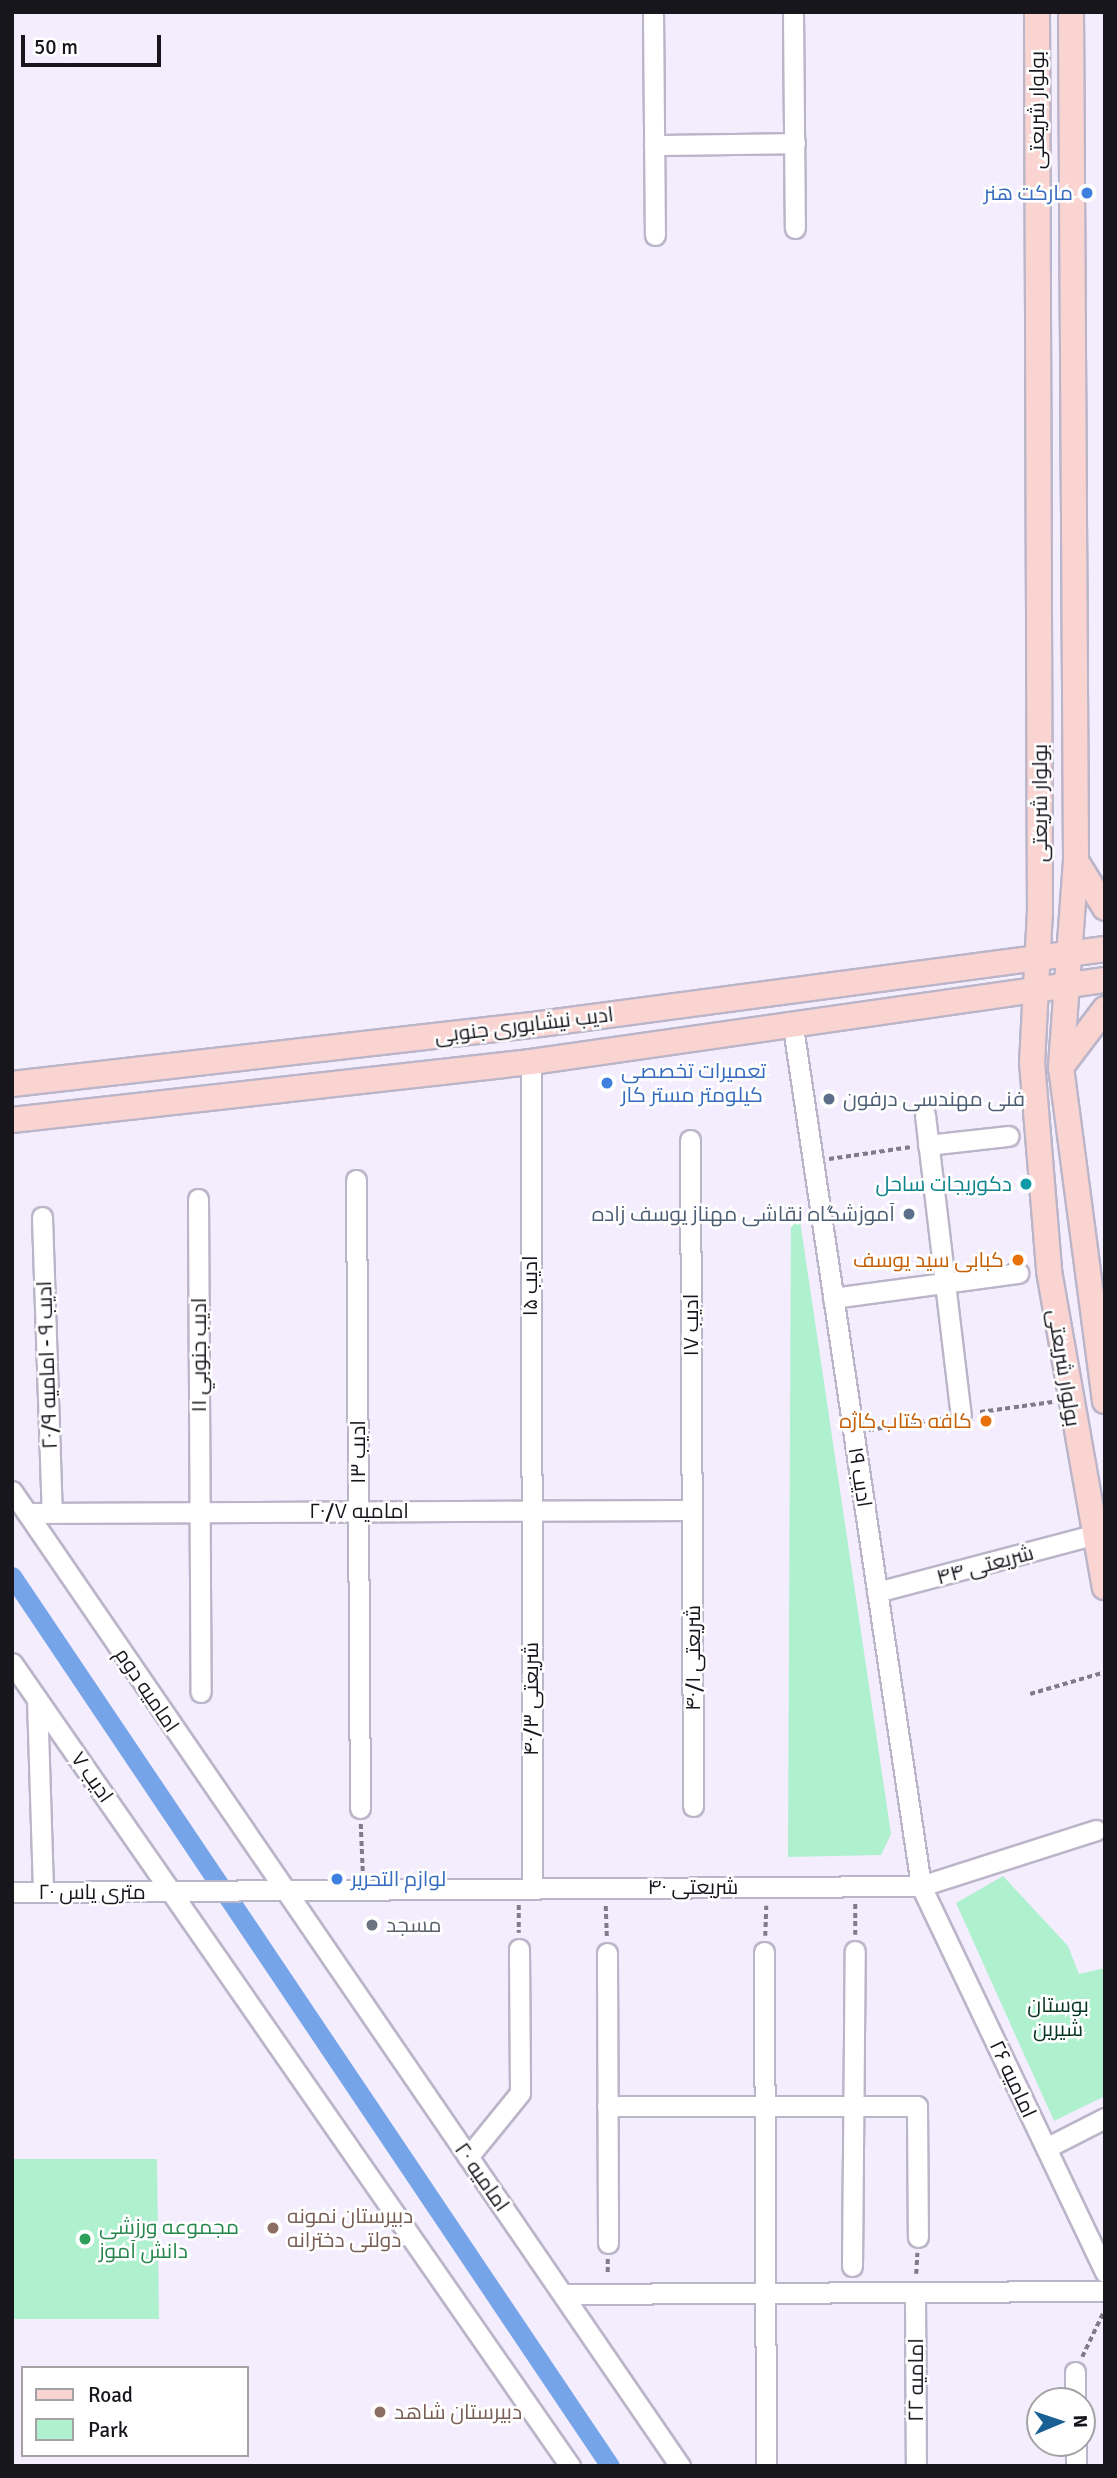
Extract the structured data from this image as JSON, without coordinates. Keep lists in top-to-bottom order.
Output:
{
  "streets": {
    "main road": ["بولوار شریعتی", "ادیب نیشابوری جنوبی"],
    "street": [
      "ادیب ۱۵",
      "ادیب ۱۷",
      "ادیب جنوبي ١١",
      "ادیب ۹ - امامیه ۲۰/۹",
      "ادیب ۱۳",
      "ادیب ۱۹",
      "امامیه ۲۰/۷",
      "شریعتی ۴۴",
      "شریعتی ۴۰/۱",
      "امامیه دوم",
      "شریعتی ۴۰/۳",
      "ادیب ۷",
      "شریعتی ۴۰",
      "۲۰ متری یاس",
      "امامیه ۲۶",
      "امامیه ۲۰",
      "امامیه ۲۲"
    ]
  },
  "crossings": [
    ["بولوار شریعتی", "ادیب نیشابوری جنوبی"],
    ["بولوار شریعتی", "شریعتی ۴۴"],
    ["ادیب نیشابوری جنوبی", "ادیب ۱۵"],
    ["ادیب نیشابوری جنوبی", "ادیب ۱۹"],
    ["ادیب ۱۵", "امامیه ۲۰/۷"],
    ["ادیب ۱۵", "شریعتی ۴۰/۳"],
    ["ادیب ۱۷", "امامیه ۲۰/۷"],
    ["ادیب ۱۷", "شریعتی ۴۰/۱"],
    ["ادیب جنوبي ١١", "امامیه ۲۰/۷"],
    ["ادیب ۹ - امامیه ۲۰/۹", "امامیه ۲۰/۷"],
    ["ادیب ۱۳", "امامیه ۲۰/۷"],
    ["ادیب ۱۹", "شریعتی ۴۴"],
    ["ادیب ۱۹", "شریعتی ۴۰"],
    ["ادیب ۱۹", "امامیه ۲۶"],
    ["امامیه ۲۰/۷", "شریعتی ۴۰/۱"],
    ["امامیه ۲۰/۷", "امامیه دوم"],
    ["امامیه ۲۰/۷", "شریعتی ۴۰/۳"],
    ["امامیه دوم", "شریعتی ۴۰"],
    ["امامیه دوم", "۲۰ متری یاس"],
    ["امامیه دوم", "امامیه ۲۰"],
    ["شریعتی ۴۰/۳", "شریعتی ۴۰"],
    ["ادیب ۷", "۲۰ متری یاس"],
    ["شریعتی ۴۰", "۲۰ متری یاس"],
    ["شریعتی ۴۰", "امامیه ۲۶"],
    ["شریعتی ۴۰", "امامیه ۲۰"],
    ["۲۰ متری یاس", "امامیه ۲۰"]
  ],
  "parks": ["بوستان شیرین"],
  "places": [
    "مارکت هنر",
    "تعمیرات تخصصی کیلومتر مستر کار",
    "فنی مهندسی درفون",
    "دکوریجات ساحل",
    "آموزشگاه نقاشی مهناز یوسف زاده",
    "کبابی سید یوسف",
    "کافه کتاب کاژه",
    "لوازم التحریر",
    "مسجد",
    "دبیرستان نمونه دولتی دخترانه",
    "مجموعه ورزشی دانش آموز",
    "دبیرستان شاهد"
  ],
  "legend": ["Road", "Park"],
  "scale_bar": "50 m",
  "north": "right"
}
